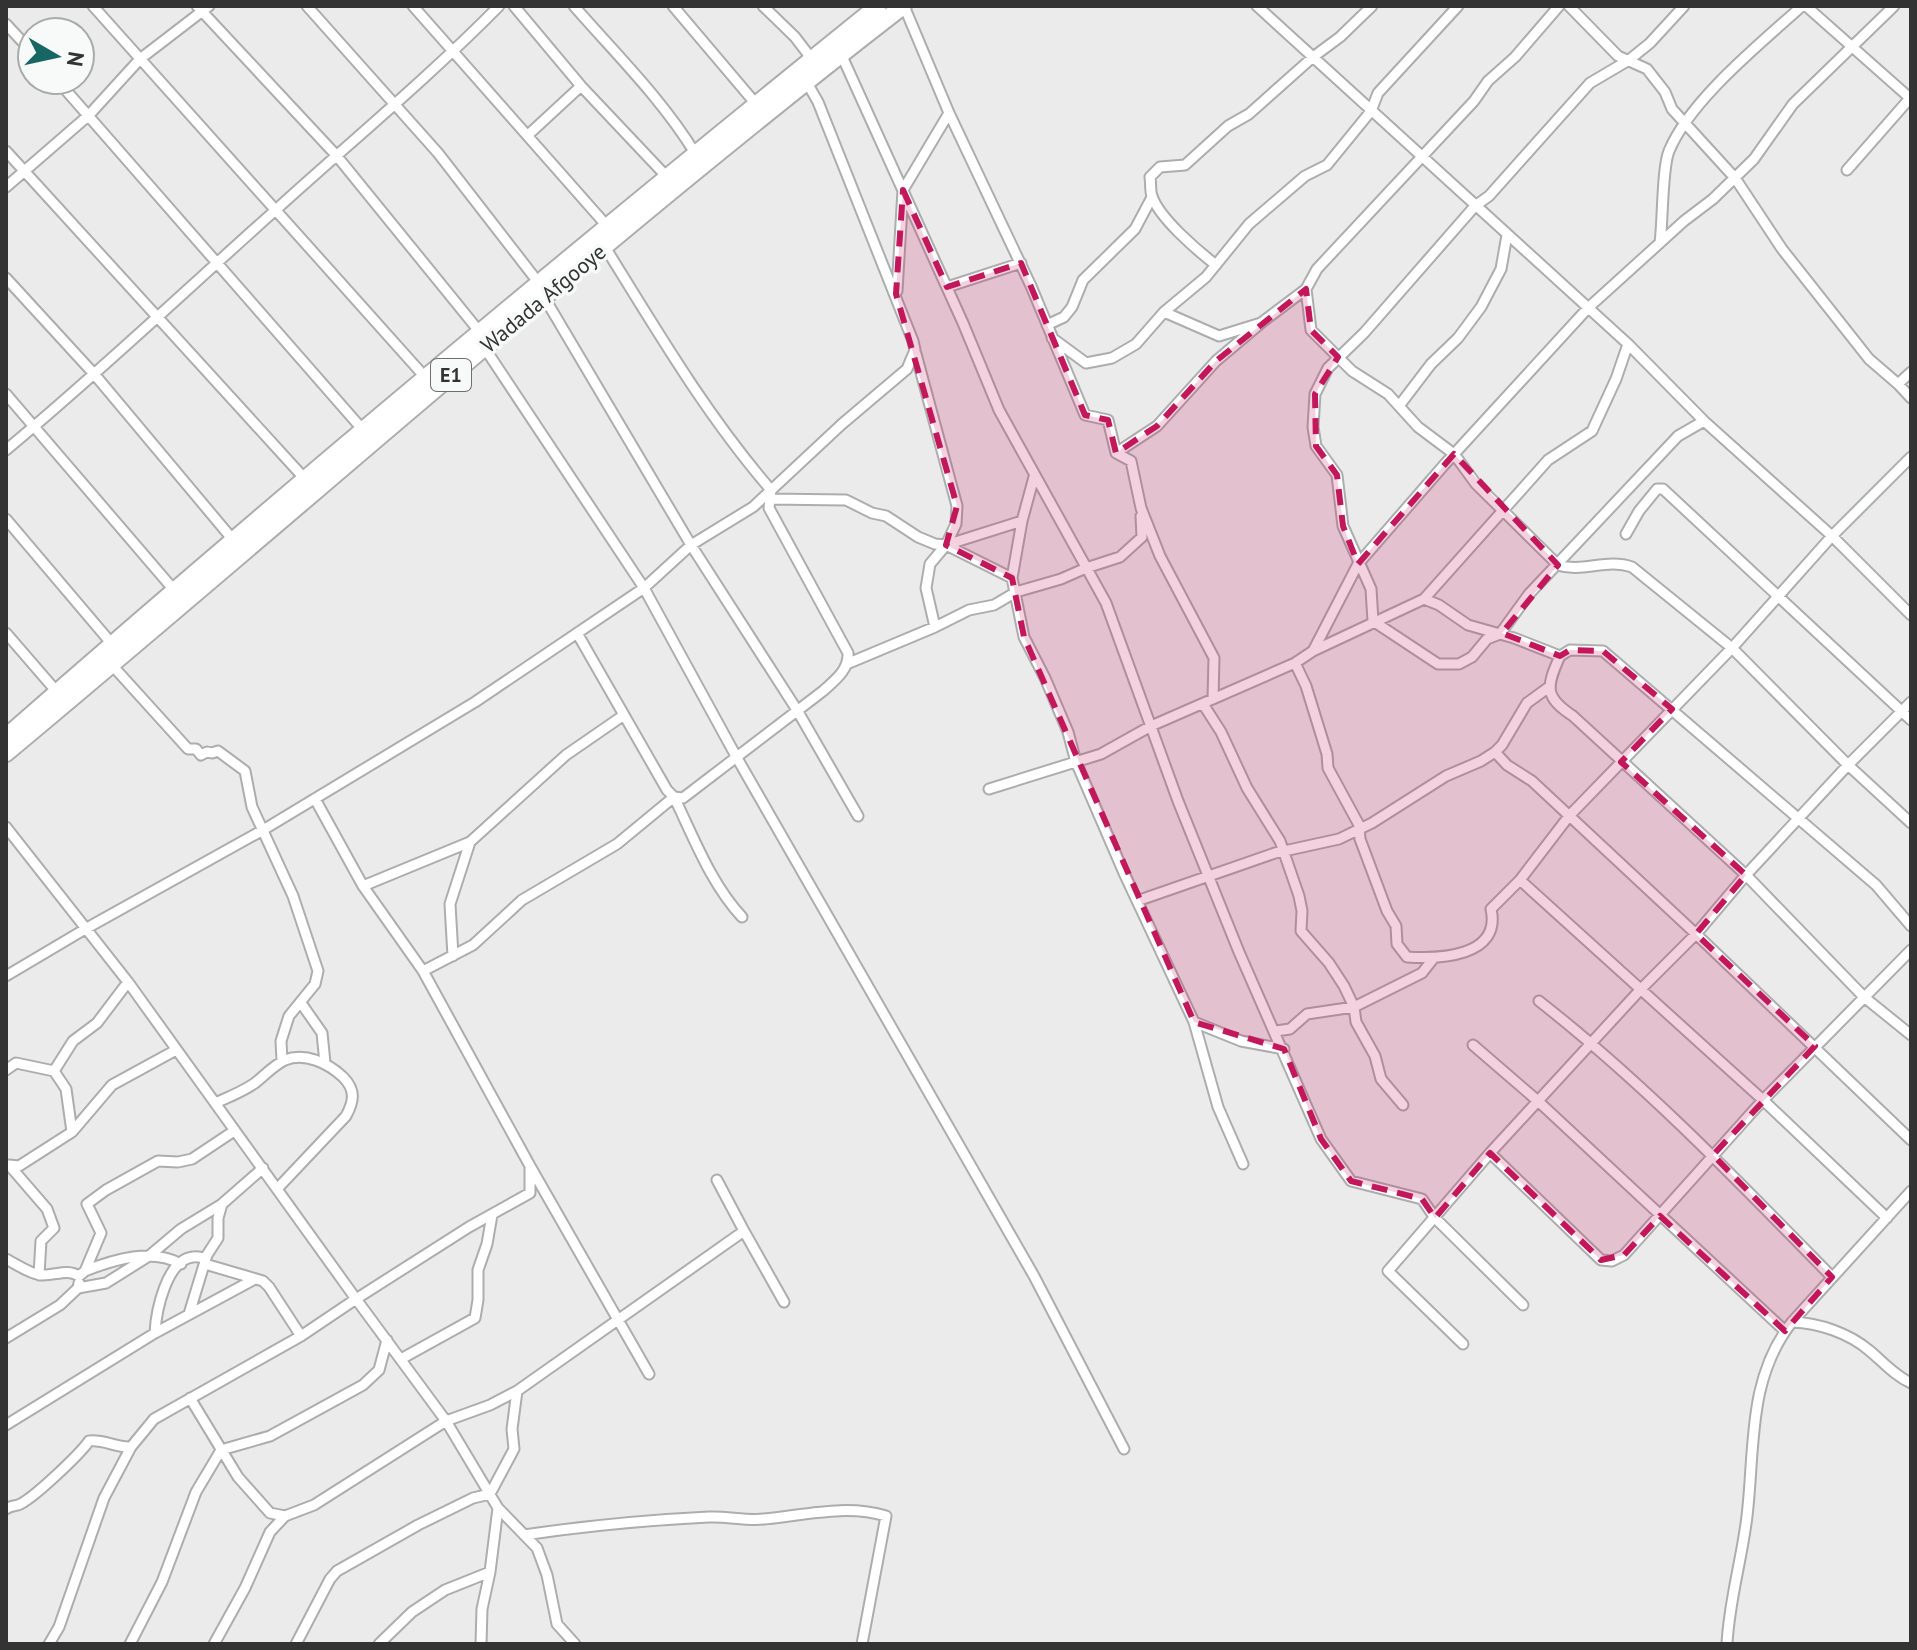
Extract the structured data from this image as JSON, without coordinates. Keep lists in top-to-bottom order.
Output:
{
  "streets": {
    "highway": ["Wadada Afgooye", "E1"]
  },
  "north": "right"
}
